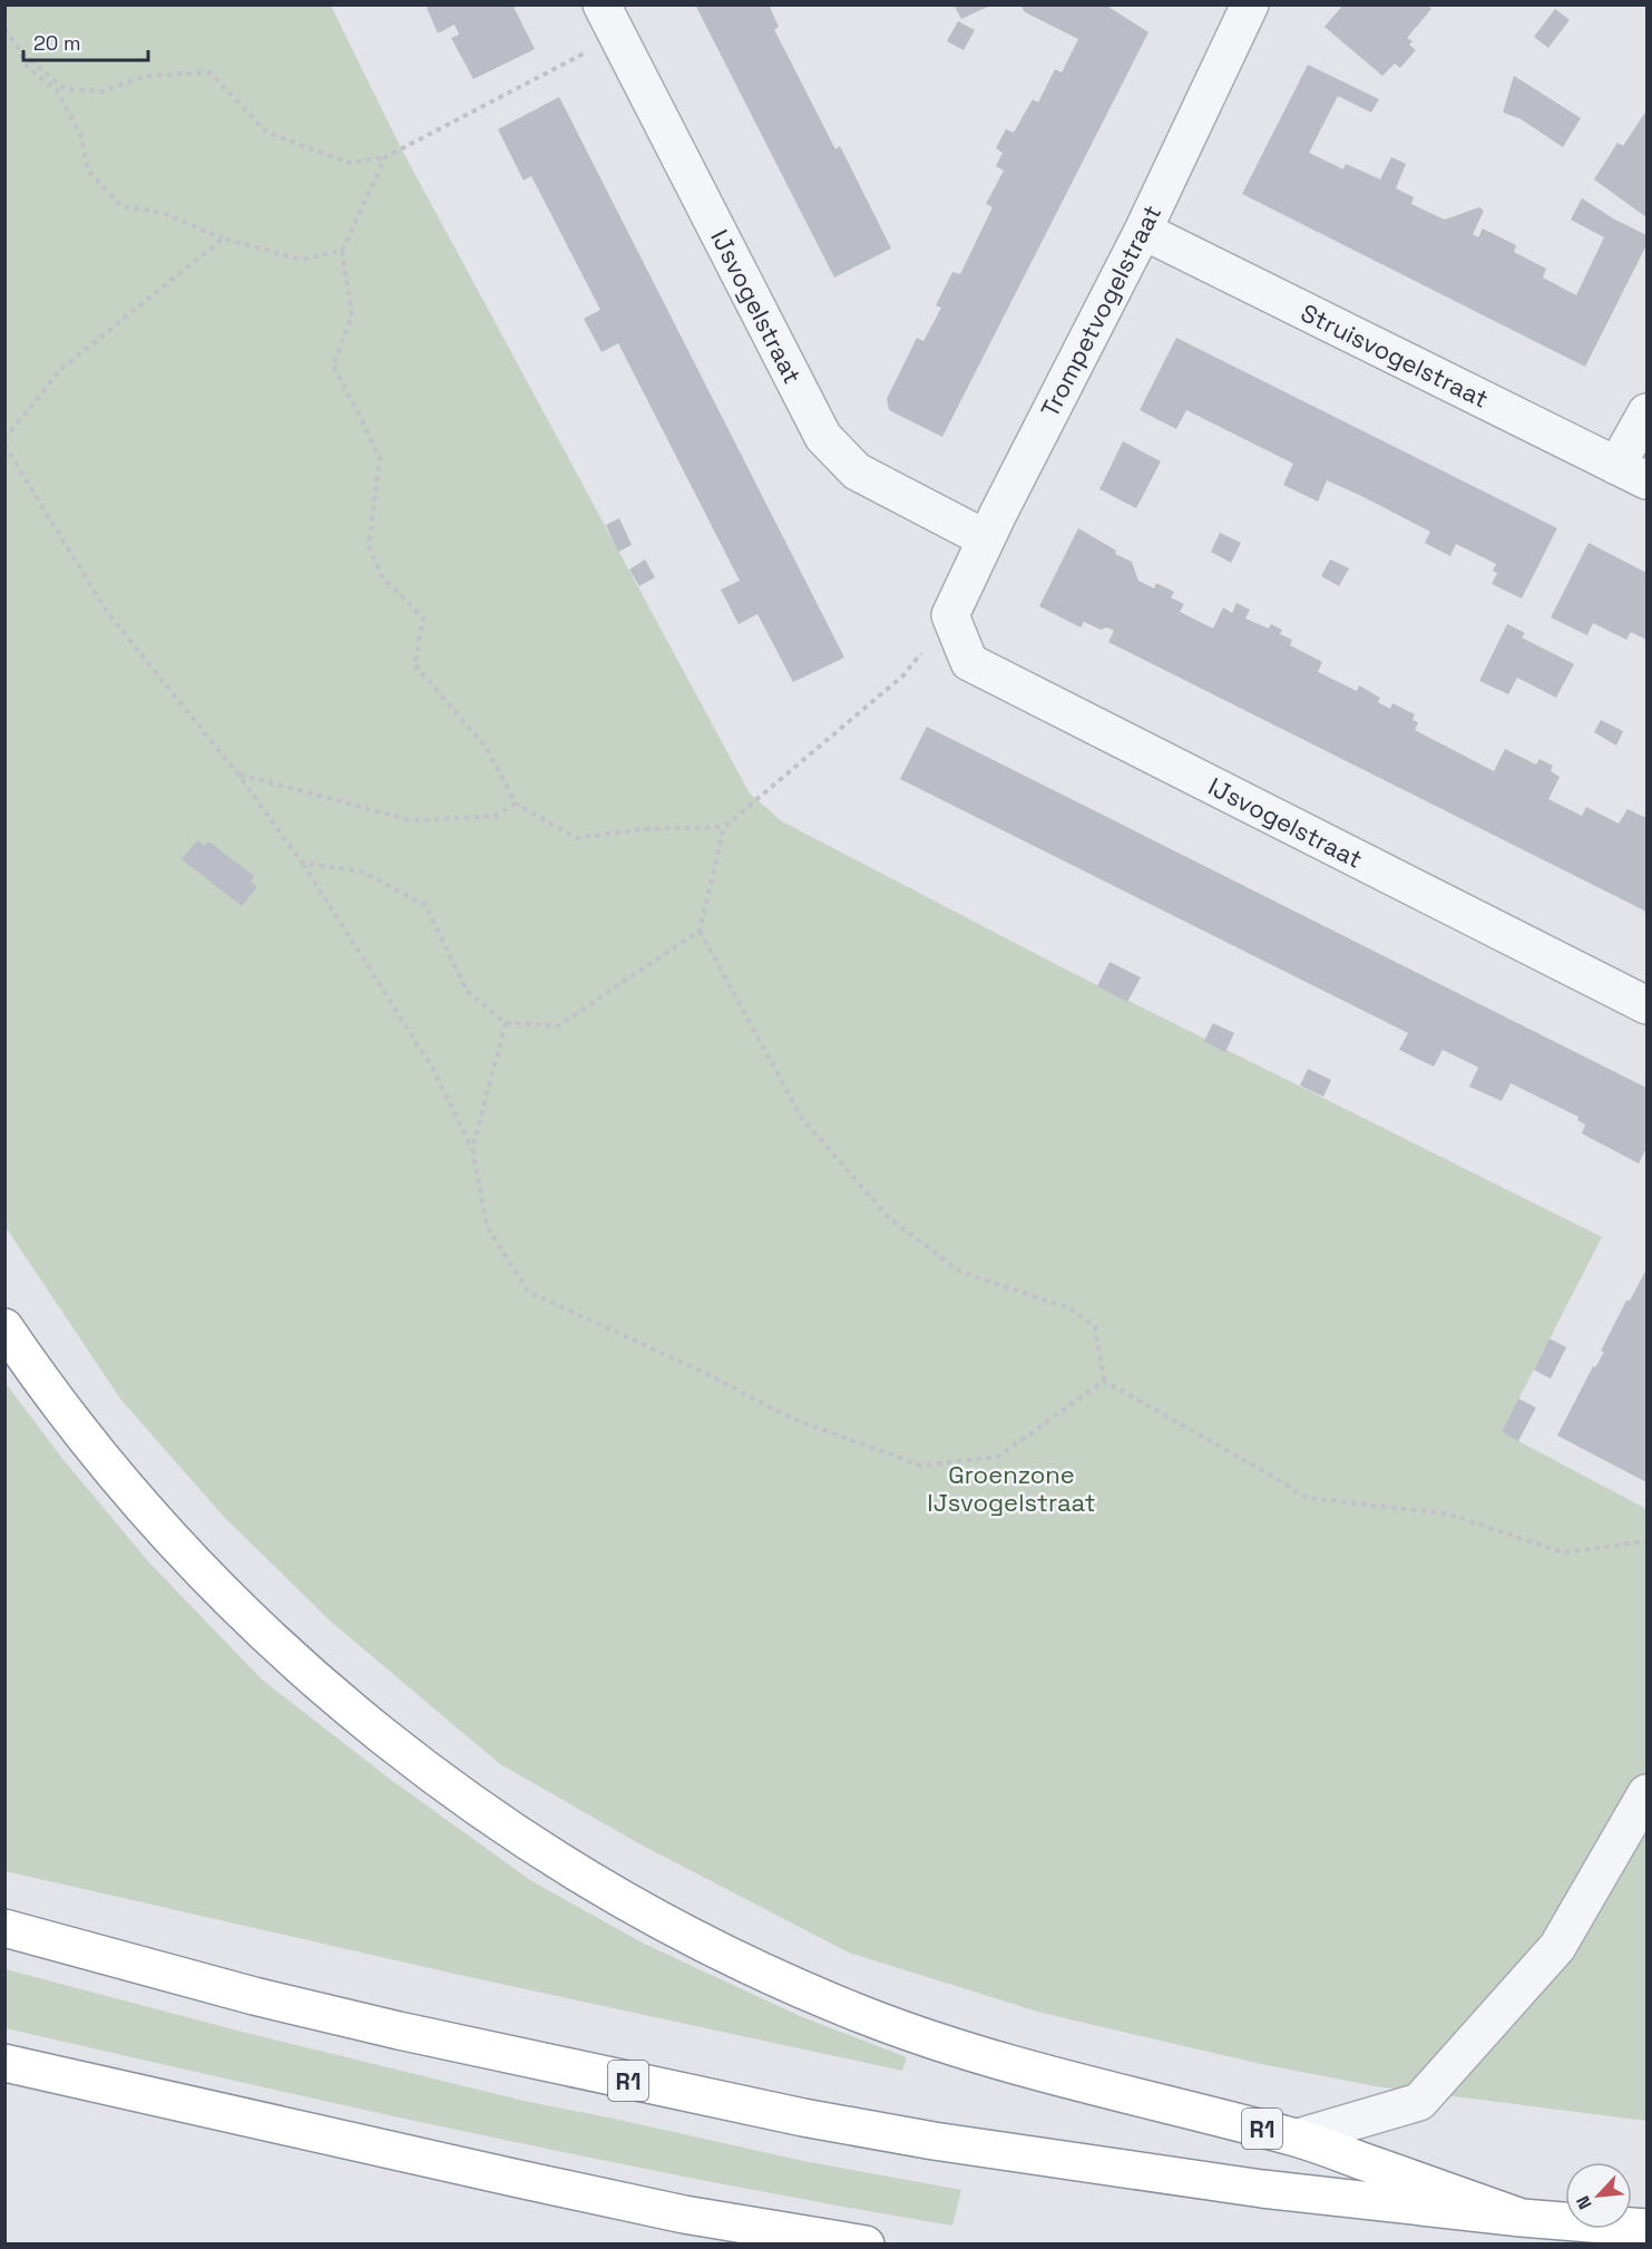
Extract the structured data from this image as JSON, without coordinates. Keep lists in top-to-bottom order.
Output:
{
  "streets": {
    "highway": ["R1"],
    "street": ["IJsvogelstraat", "Trompetvogelstraat", "Struisvogelstraat"]
  },
  "crossings": [
    ["IJsvogelstraat", "Trompetvogelstraat"],
    ["Trompetvogelstraat", "Struisvogelstraat"]
  ],
  "parks": ["Groenzone IJsvogelstraat"],
  "scale_bar": "20 m",
  "north": "bottom left"
}
